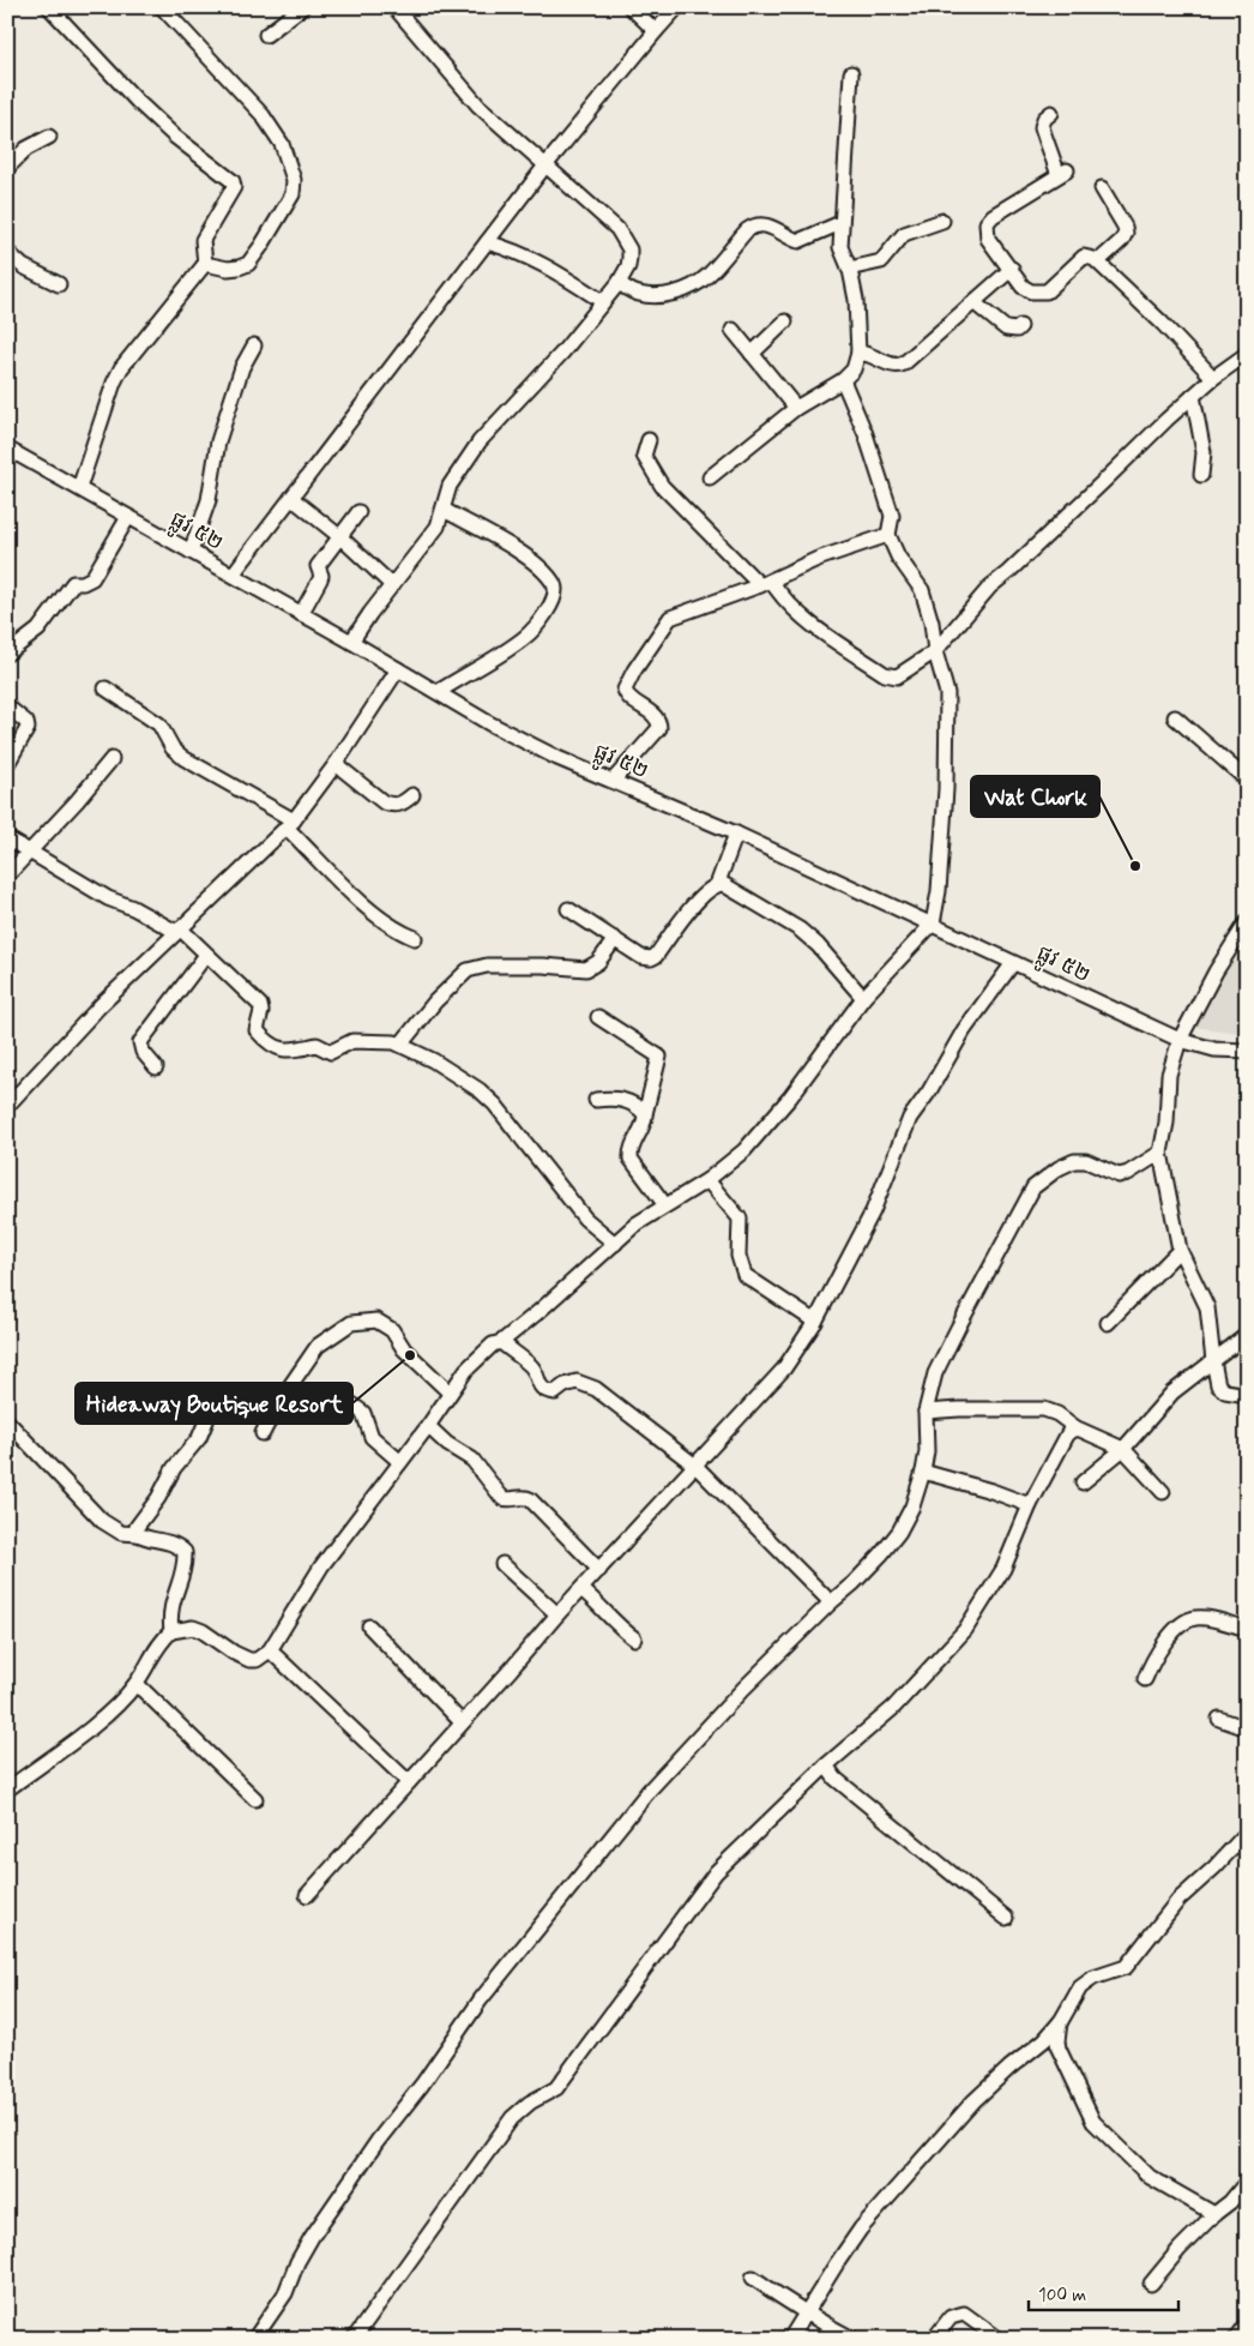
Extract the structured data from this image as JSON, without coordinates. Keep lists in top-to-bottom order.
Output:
{
  "streets": {
    "street": ["ផ្លូវ ៥២"]
  },
  "places": ["Wat Chork", "Hideaway Boutique Resort"],
  "scale_bar": "100 m"
}
